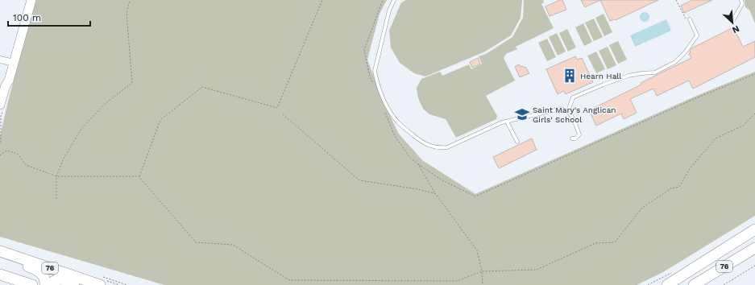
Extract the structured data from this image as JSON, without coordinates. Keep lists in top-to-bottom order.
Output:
{
  "streets": {
    "highway": ["76"]
  },
  "places": {
    "building": ["Hearn Hall"],
    "school or university": ["Saint Mary's Anglican Girls' School"]
  },
  "scale_bar": "100 m",
  "north": "bottom right"
}
